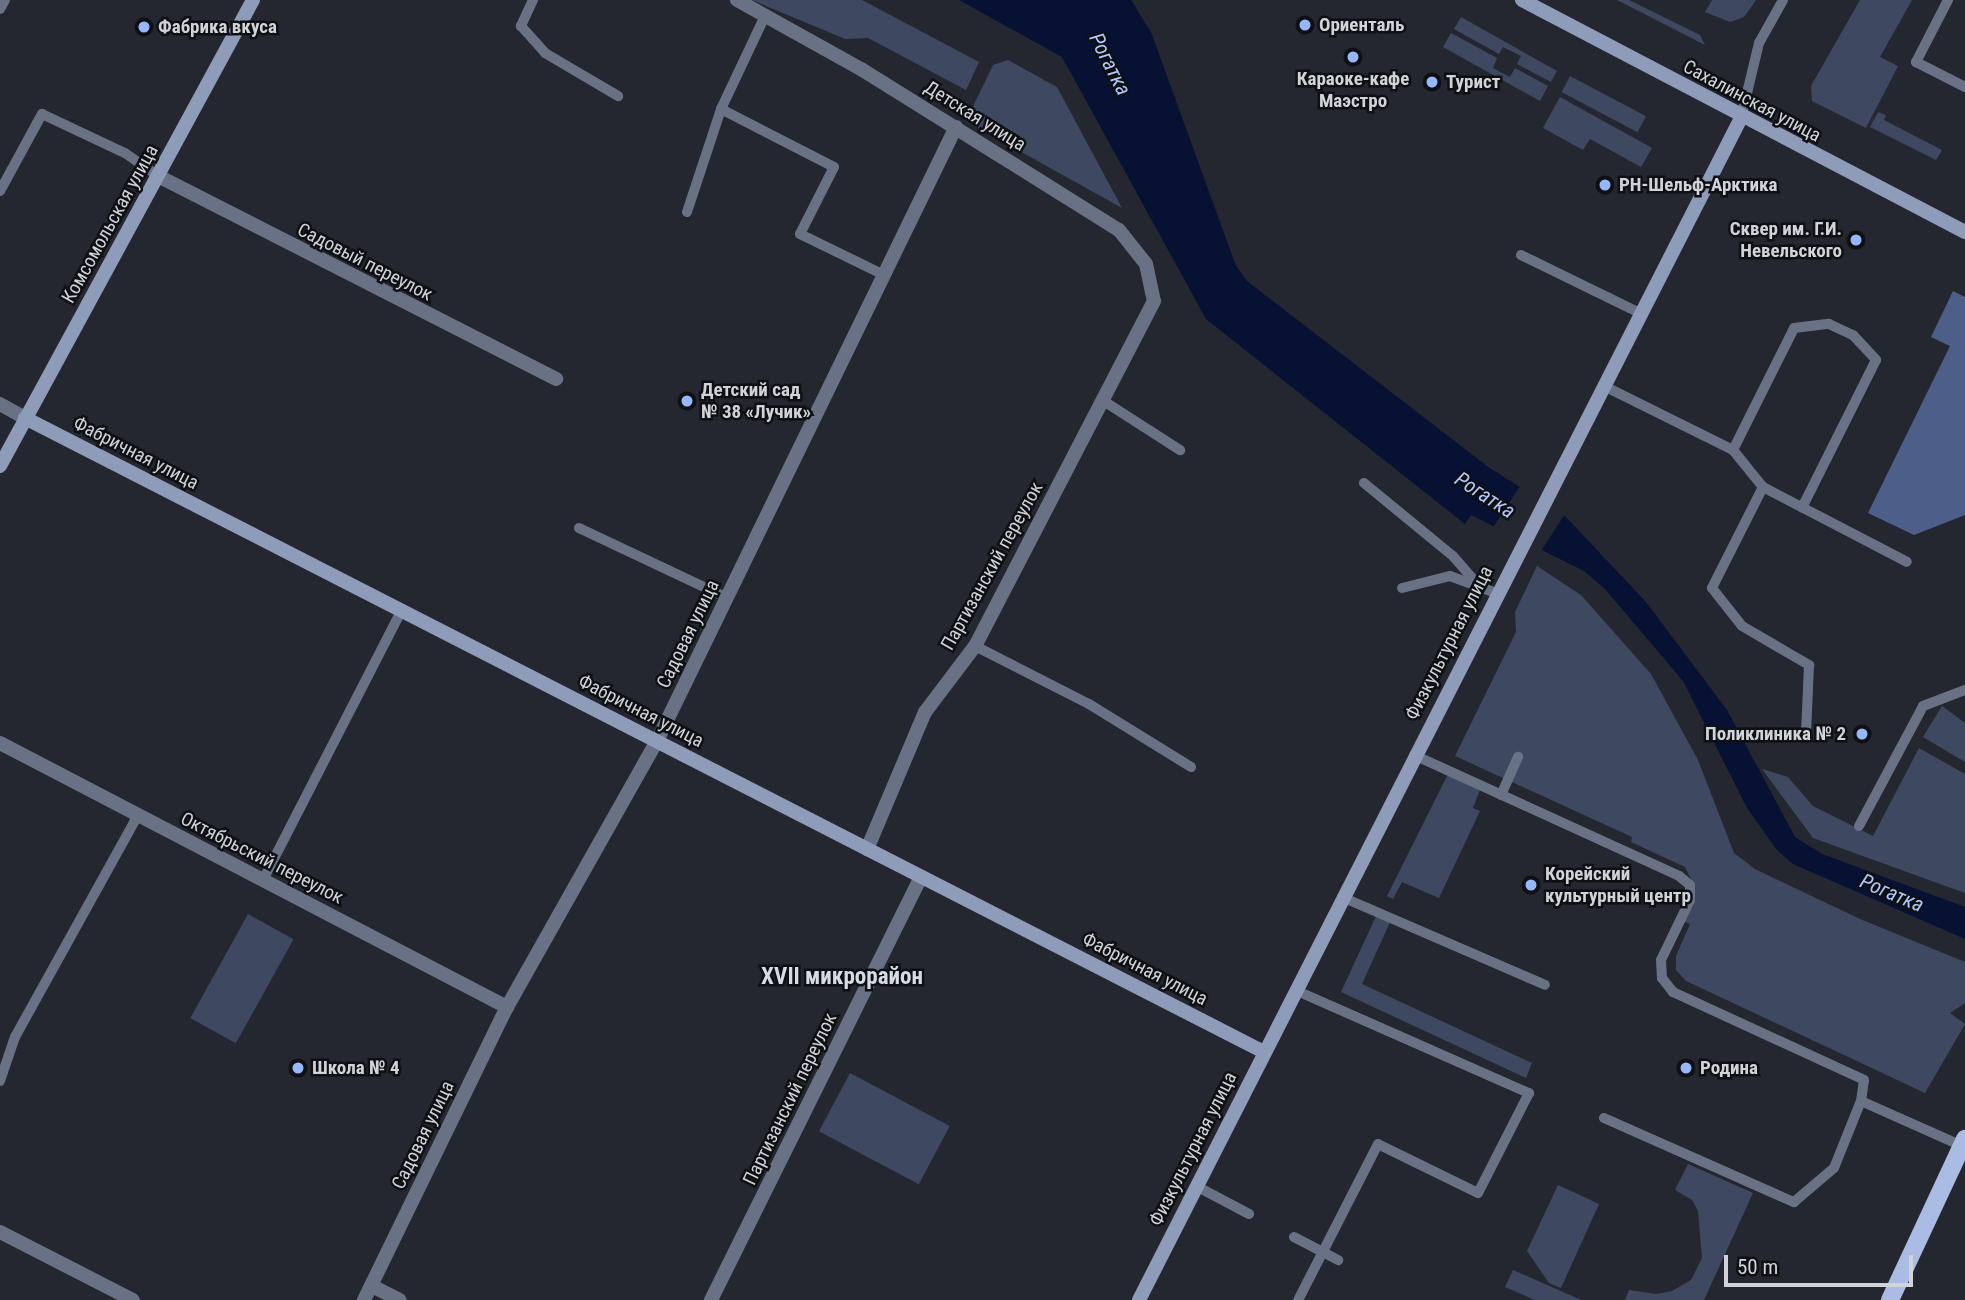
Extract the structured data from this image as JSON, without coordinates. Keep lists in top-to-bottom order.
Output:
{
  "streets": {
    "street": [
      "Сахалинская улица",
      "Детская улица",
      "Комсомольская улица",
      "Садовый переулок",
      "Фабричная улица",
      "Партизанский переулок",
      "Садовая улица",
      "Физкультурная улица",
      "Октябрьский переулок"
    ]
  },
  "crossings": [
    ["Сахалинская улица", "Физкультурная улица"],
    ["Детская улица", "Партизанский переулок"],
    ["Детская улица", "Садовая улица"],
    ["Комсомольская улица", "Садовый переулок"],
    ["Комсомольская улица", "Фабричная улица"],
    ["Фабричная улица", "Партизанский переулок"],
    ["Фабричная улица", "Садовая улица"],
    ["Фабричная улица", "Физкультурная улица"],
    ["Садовая улица", "Октябрьский переулок"]
  ],
  "districts": ["XVII микрорайон"],
  "water": ["Рогатка"],
  "places": [
    "Ориенталь",
    "Фабрика вкуса",
    "Караоке-кафе Маэстро",
    "Турист",
    "РН-Шельф-Арктика",
    "Сквер им. Г.И. Невельского",
    "Детский сад № 38 «Лучик»",
    "Поликлиника № 2",
    "Корейский культурный центр",
    "Школа № 4",
    "Родина"
  ],
  "scale_bar": "50 m"
}
